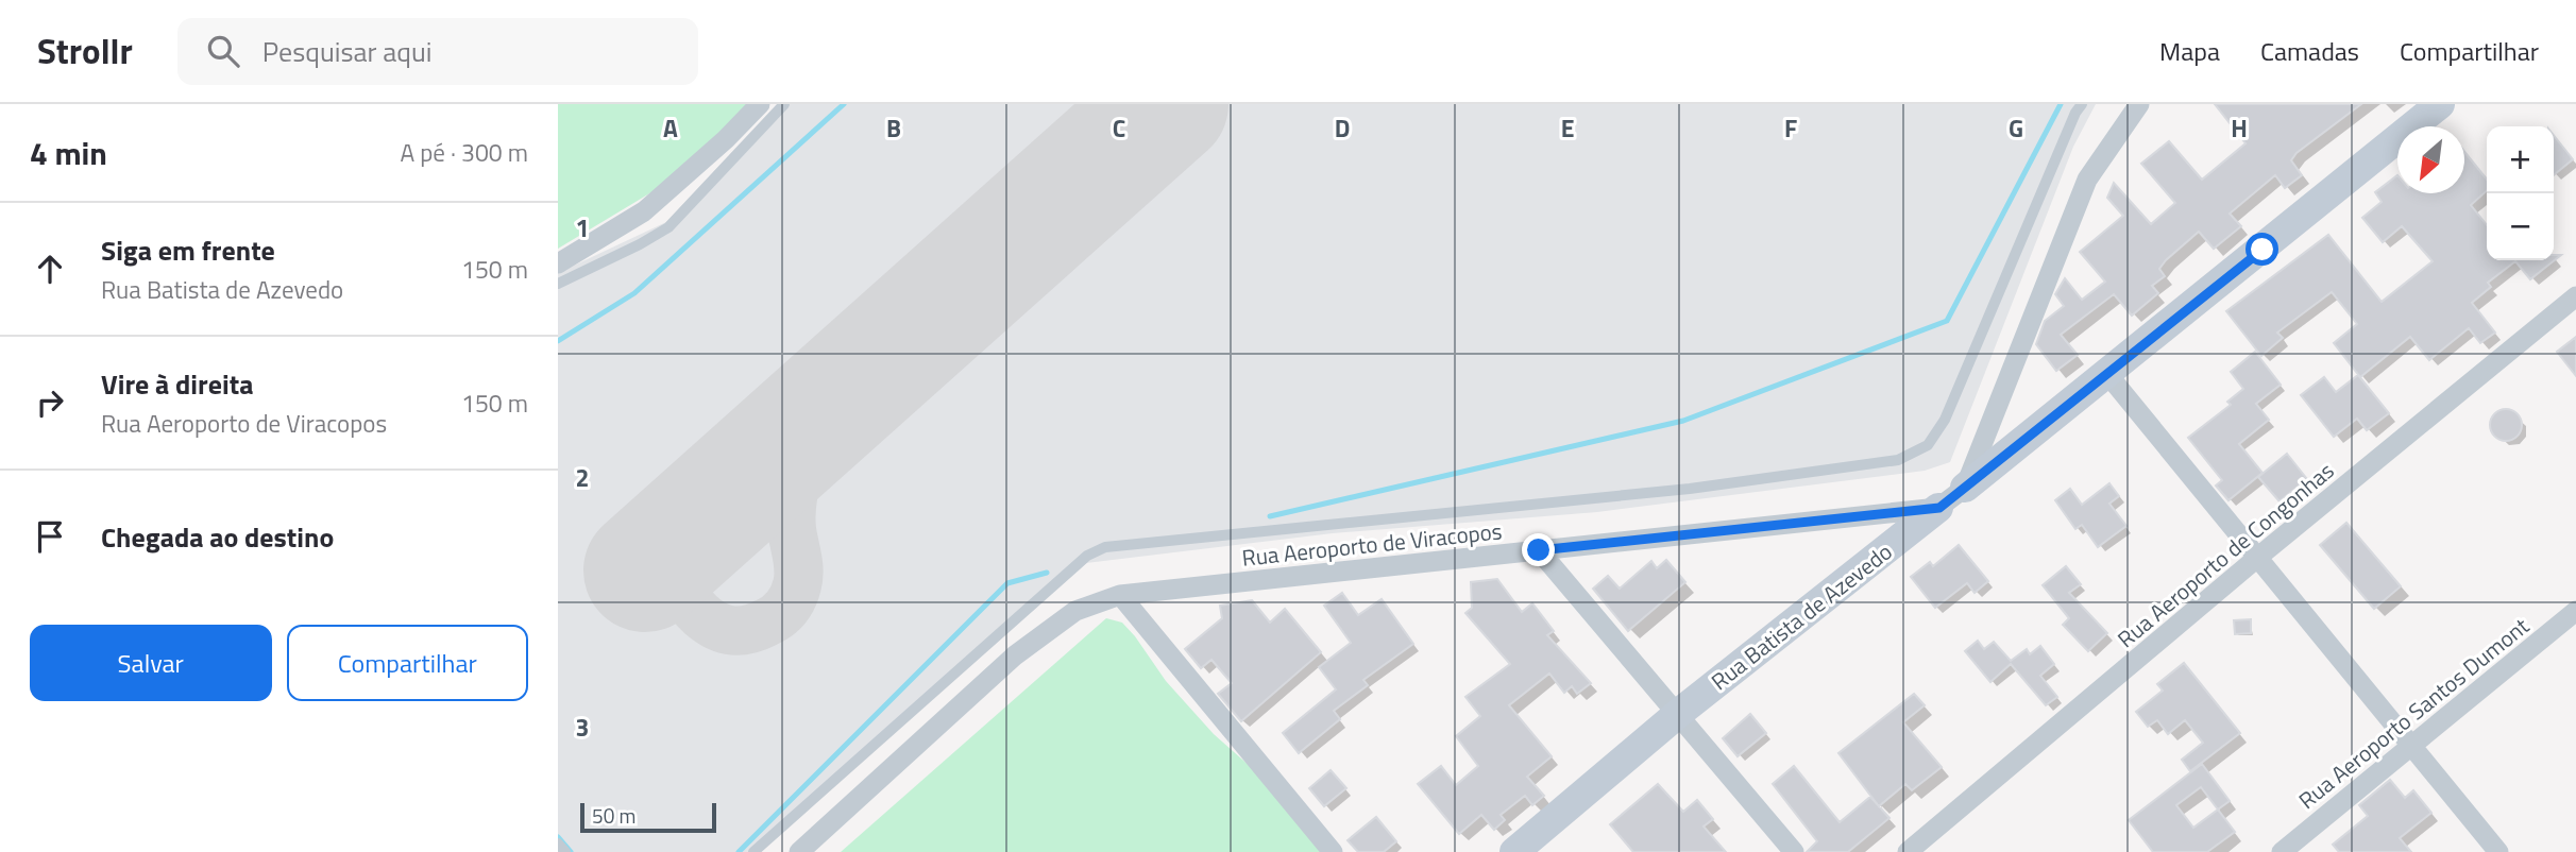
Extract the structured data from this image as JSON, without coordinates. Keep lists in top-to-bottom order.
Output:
{
  "streets": {
    "street": [
      "Rua Aeroporto de Viracopos",
      "Rua Aeroporto de Congonhas",
      "Rua Batista de Azevedo",
      "Rua Aeroporto Santos Dumont"
    ]
  },
  "crossings": [
    ["Rua Aeroporto de Viracopos", "Rua Batista de Azevedo"]
  ],
  "scale_bar": "50 m",
  "north": "bottom left",
  "page": {
    "header": "Strollr",
    "search": "Pesquisar aqui",
    "nav": ["Mapa", "Camadas", "Compartilhar"],
    "heading": ["4 min", "A pé · 300 m"],
    "map_buttons": ["+", "−"],
    "list": [
      ["Siga em frente", "Rua Batista de Azevedo", "150 m"],
      ["Vire à direita", "Rua Aeroporto de Viracopos", "150 m"],
      "Chegada ao destino"
    ],
    "buttons": ["Salvar", "Compartilhar"],
    "scale": "50 m"
  },
  "grid": {
    "columns": [
      "A",
      "B",
      "C",
      "D",
      "E",
      "F",
      "G",
      "H"
    ],
    "rows": ["1", "2", "3"]
  }
}
